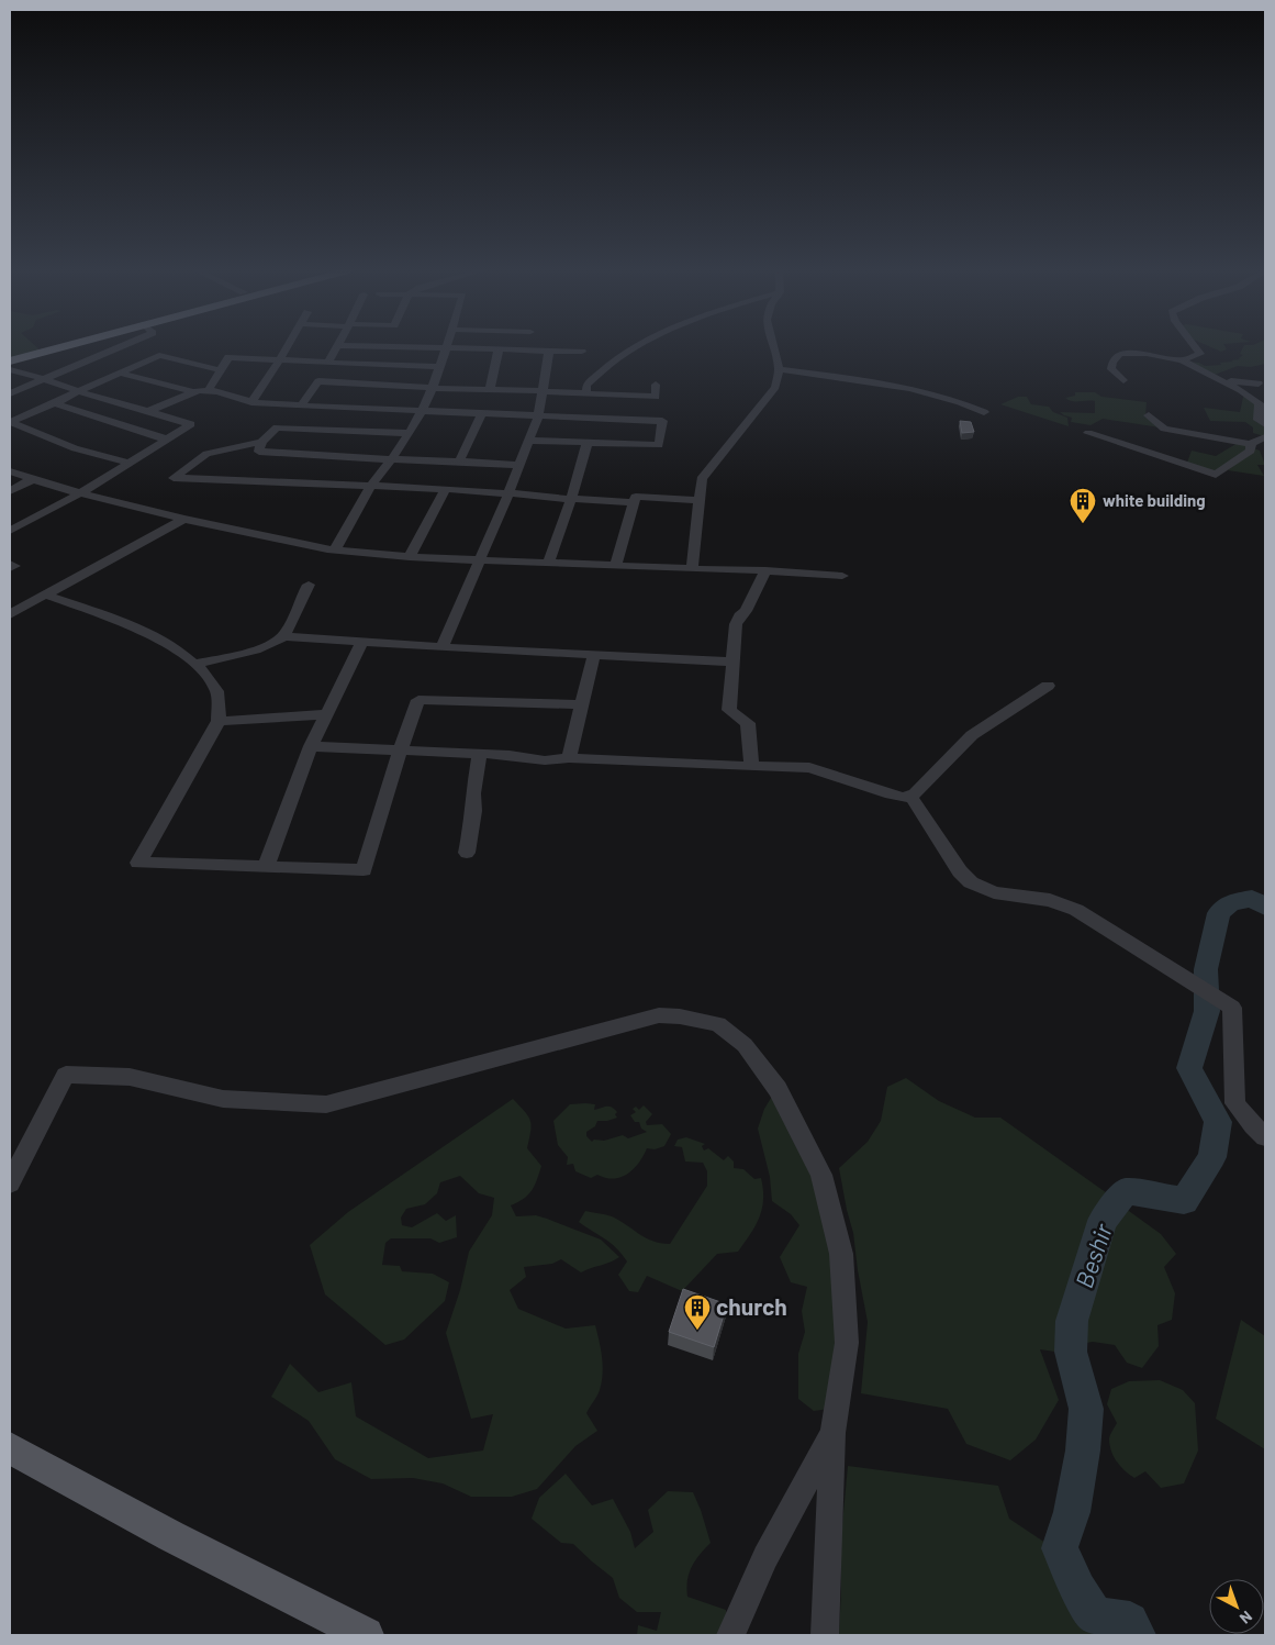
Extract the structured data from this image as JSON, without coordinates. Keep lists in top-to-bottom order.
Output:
{
  "water": ["Beshir"],
  "places": {
    "building": ["white building", "church"]
  },
  "north": "bottom right"
}
